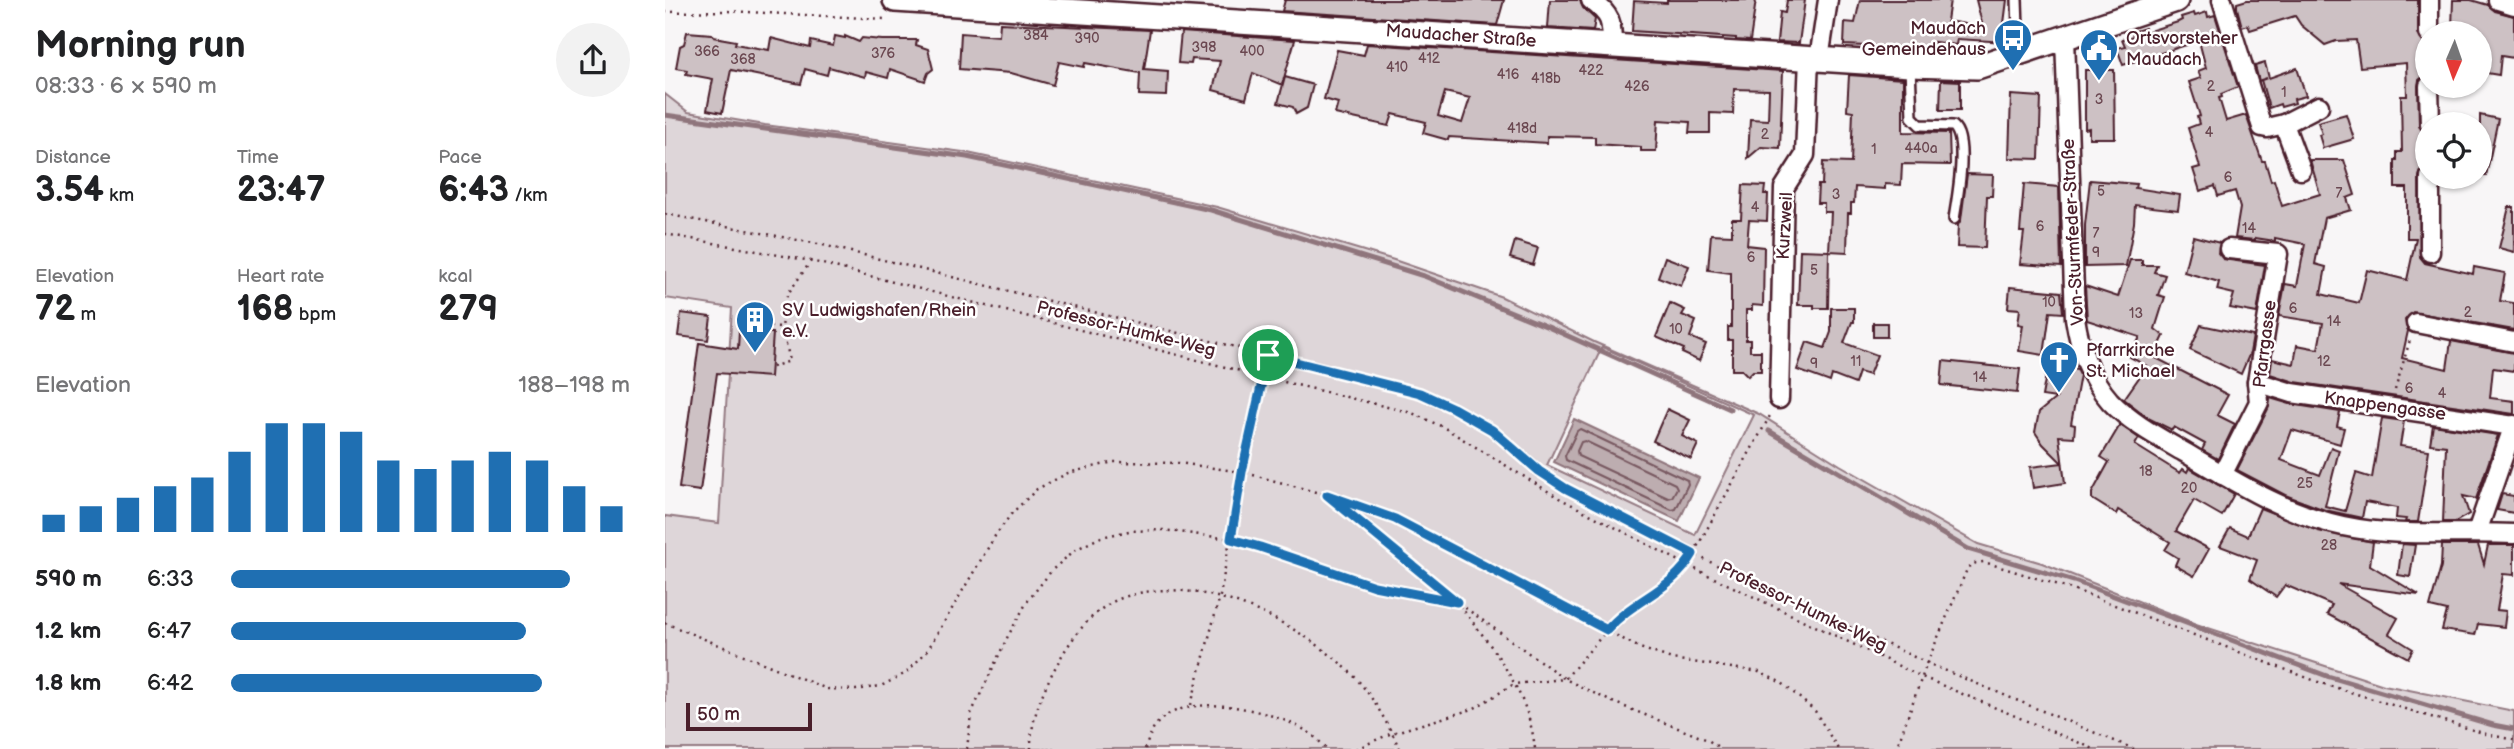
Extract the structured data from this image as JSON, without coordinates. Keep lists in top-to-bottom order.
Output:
{
  "streets": {
    "street": [
      "Maudacher Straße",
      "Kurzweil",
      "Von-Sturmfeder-Straße",
      "Pfarrgasse",
      "Knappengasse"
    ],
    "path": ["Professor-Humke-Weg"]
  },
  "crossings": [
    ["Maudacher Straße", "Kurzweil"],
    ["Maudacher Straße", "Von-Sturmfeder-Straße"],
    ["Von-Sturmfeder-Straße", "Pfarrgasse"],
    ["Pfarrgasse", "Knappengasse"]
  ],
  "places": {
    "bus stop": ["Maudach Gemeindehaus"],
    "public building": ["Ortsvorsteher Maudach"],
    "building": ["SV Ludwigshafen/Rhein e.V."],
    "church": ["Pfarrkirche St. Michael"]
  },
  "house_numbers": [
    "384",
    "390",
    "398",
    "366",
    "400",
    "376",
    "412",
    "368",
    "410",
    "422",
    "416",
    "418b",
    "426",
    "2",
    "1",
    "3",
    "418d",
    "4",
    "2",
    "440a",
    "1",
    "6",
    "5",
    "7",
    "3",
    "4",
    "6",
    "14",
    "7",
    "9",
    "6",
    "5",
    "10",
    "6",
    "2",
    "13",
    "14",
    "10",
    "11",
    "12",
    "9",
    "14",
    "6",
    "4",
    "18",
    "25",
    "20",
    "28"
  ],
  "scale_bar": "50 m",
  "north": "bottom",
  "page": {
    "heading": ["Morning run", "08:33 · 6 × 590 m"],
    "stats": [
      ["Distance", "3.54 km"],
      ["Time", "23:47"],
      ["Pace", "6:43 /km"],
      ["Elevation", "72 m"],
      ["Heart rate", "168 bpm"],
      ["kcal", "279"]
    ],
    "chart": ["Elevation", "188–198 m"],
    "list": [
      {
        "name": "590 m",
        "note": "6:33"
      },
      {
        "name": "1.2 km",
        "note": "6:47"
      },
      {
        "name": "1.8 km",
        "note": "6:42"
      }
    ],
    "scale": "50 m"
  }
}
